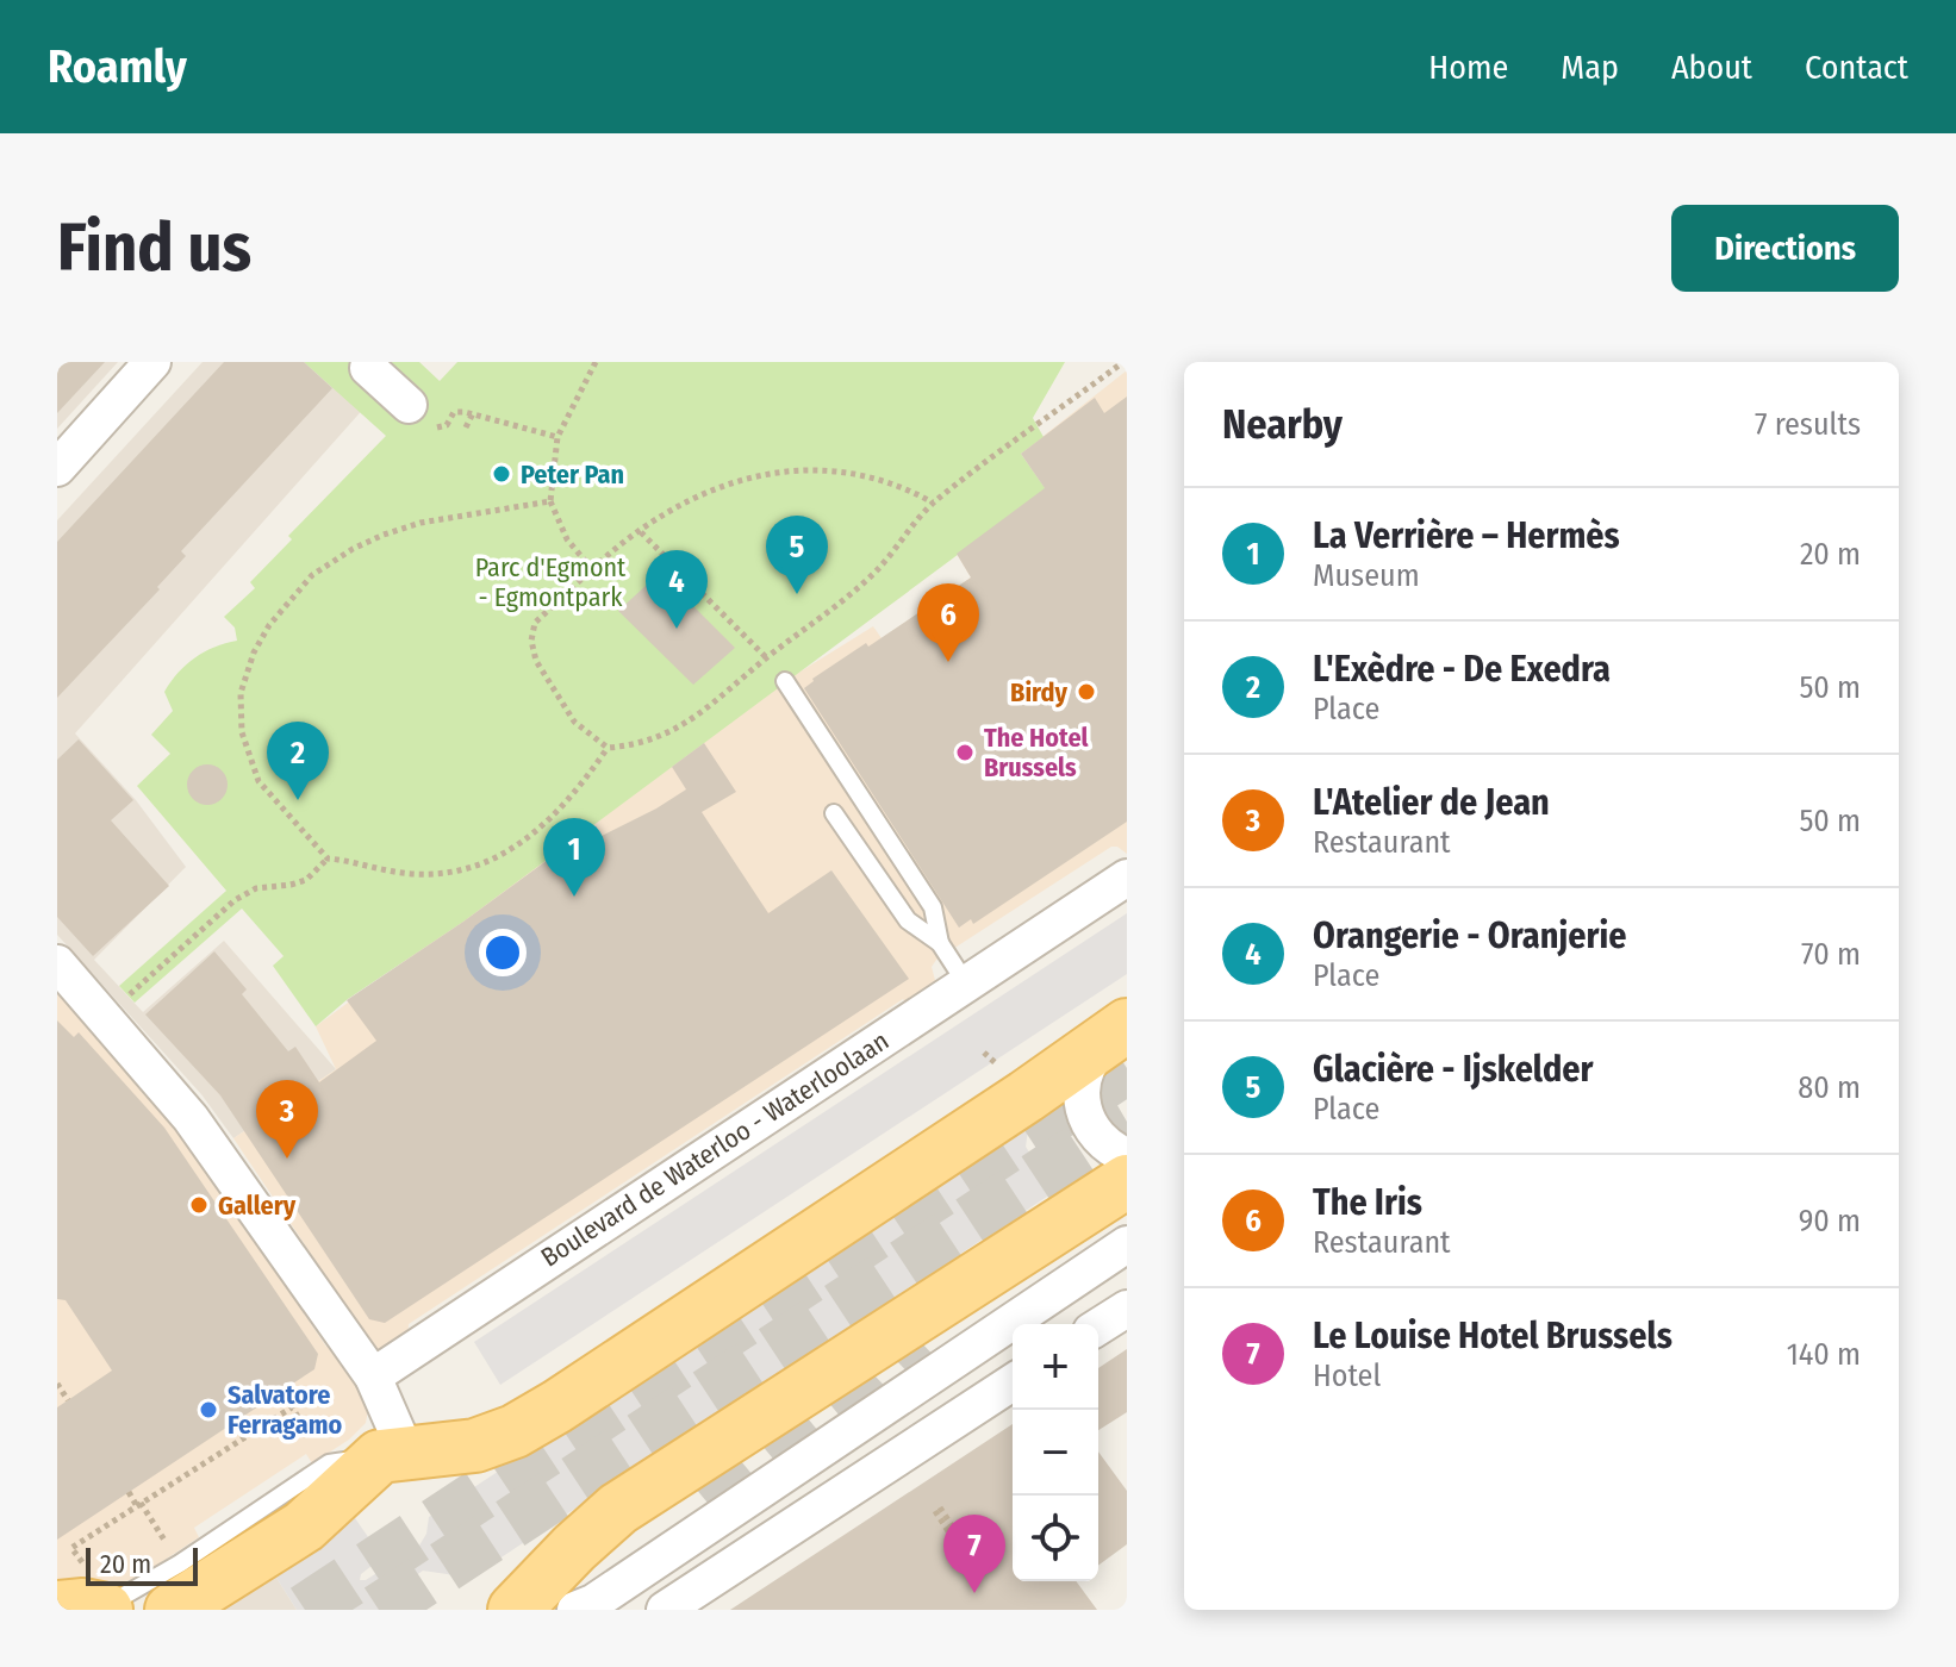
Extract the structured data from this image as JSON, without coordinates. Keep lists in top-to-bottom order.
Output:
{
  "streets": {
    "street": ["Boulevard de Waterloo - Waterloolaan"]
  },
  "parks": ["Parc d'Egmont - Egmontpark"],
  "places": [
    "Peter Pan",
    "Birdy",
    "The Hotel Brussels",
    "Gallery",
    "Salvatore Ferragamo"
  ],
  "scale_bar": "20 m",
  "page": {
    "header": "Roamly",
    "nav": [
      "Home",
      "Map",
      "About",
      "Contact"
    ],
    "buttons": "Directions",
    "title": "Find us",
    "heading": ["Nearby", "7 results"],
    "list": [
      {
        "mark": "1",
        "name": "La Verrière – Hermès",
        "note": "Museum",
        "value": "20 m"
      },
      {
        "mark": "2",
        "name": "L'Exèdre - De Exedra",
        "note": "Place",
        "value": "50 m"
      },
      {
        "mark": "3",
        "name": "L'Atelier de Jean",
        "note": "Restaurant",
        "value": "50 m"
      },
      {
        "mark": "4",
        "name": "Orangerie - Oranjerie",
        "note": "Place",
        "value": "70 m"
      },
      {
        "mark": "5",
        "name": "Glacière - Ijskelder",
        "note": "Place",
        "value": "80 m"
      },
      {
        "mark": "6",
        "name": "The Iris",
        "note": "Restaurant",
        "value": "90 m"
      },
      {
        "mark": "7",
        "name": "Le Louise Hotel Brussels",
        "note": "Hotel",
        "value": "140 m"
      }
    ],
    "pins": [
      "5",
      "4",
      "6",
      "2",
      "1",
      "3",
      "7"
    ],
    "map_buttons": ["+", "−"],
    "scale": "20 m"
  }
}
